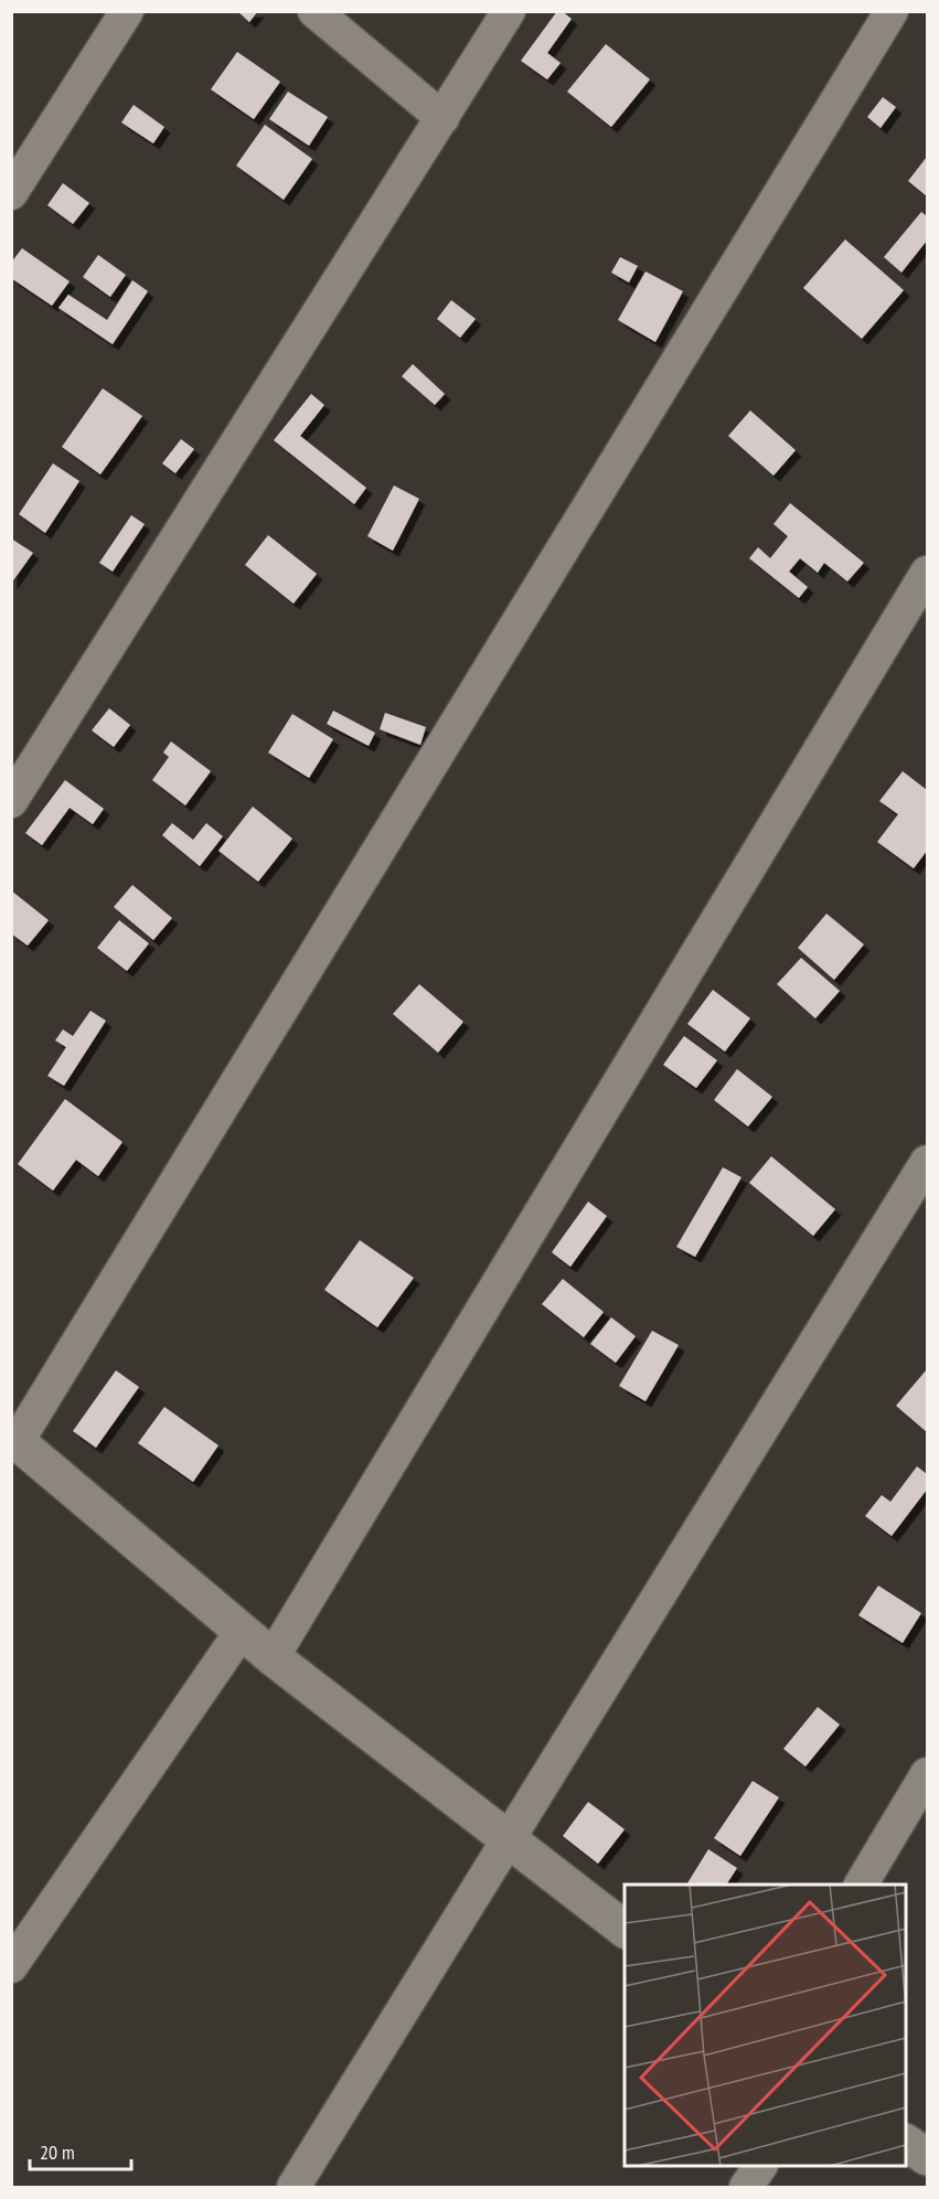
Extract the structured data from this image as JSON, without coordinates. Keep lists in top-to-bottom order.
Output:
{
  "scale_bar": "20 m"
}
